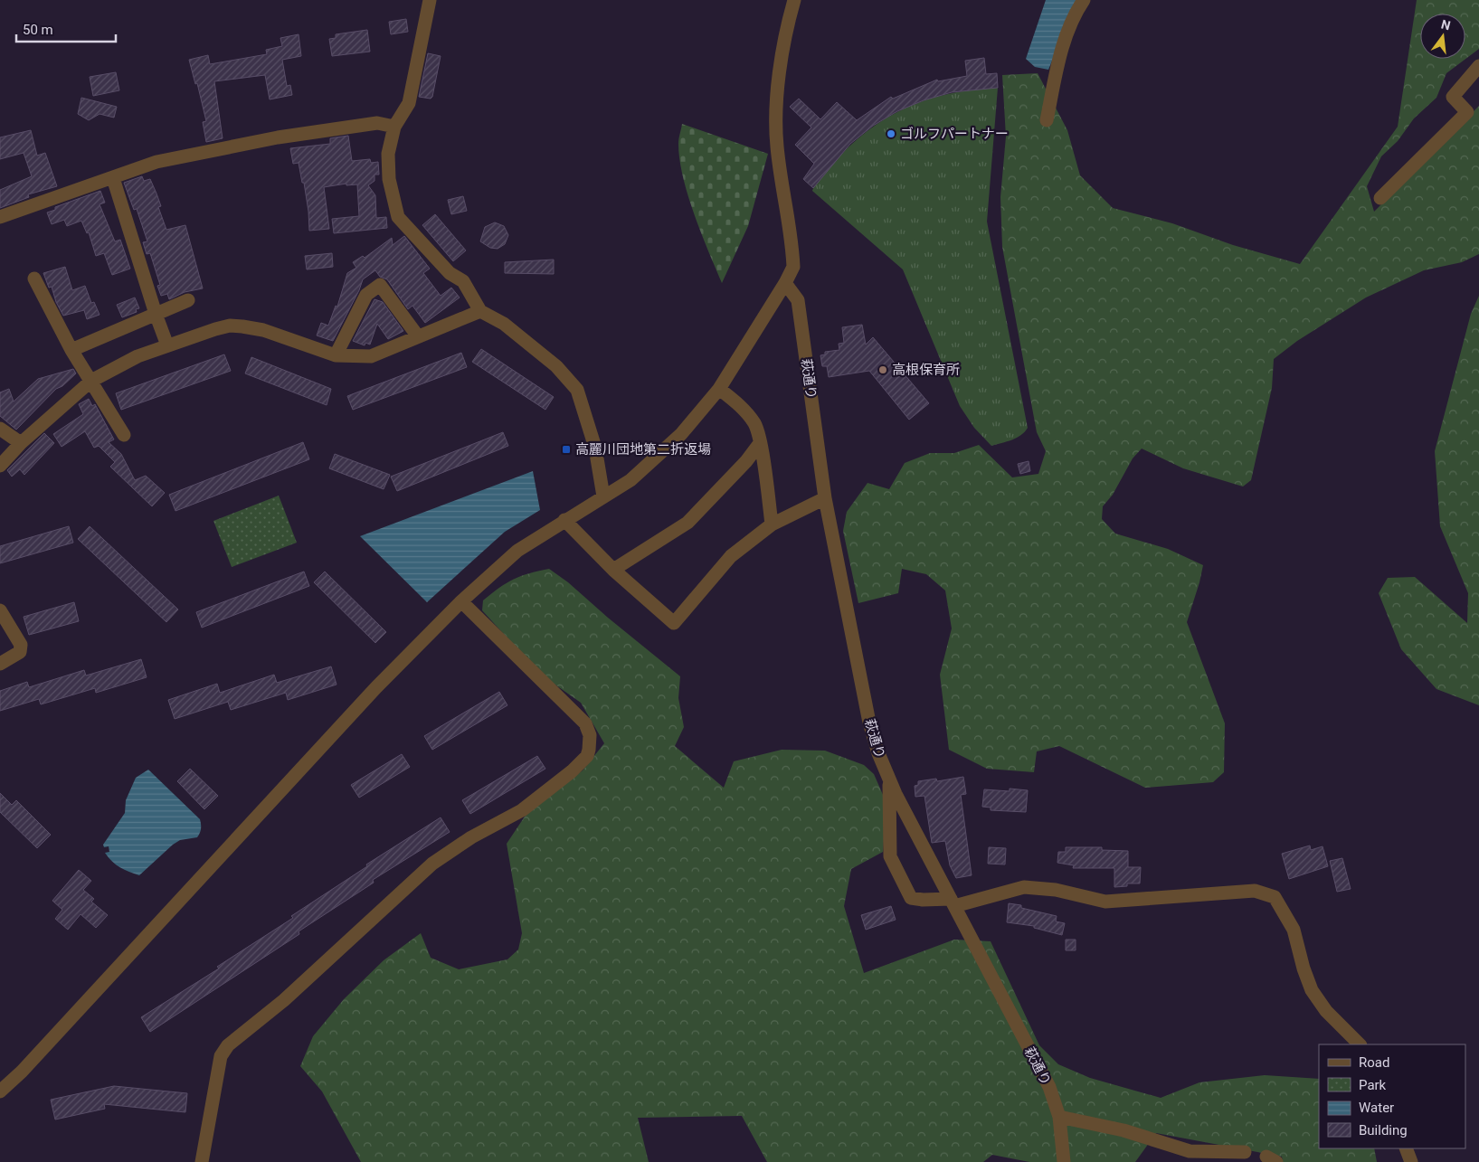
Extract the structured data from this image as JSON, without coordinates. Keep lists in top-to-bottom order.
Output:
{
  "streets": {
    "street": ["萩通り"]
  },
  "places": {
    "other": ["ゴルフパートナー", "高根保育所"],
    "transit": ["高麗川団地第二折返場"]
  },
  "legend": [
    "Road",
    "Park",
    "Water",
    "Building"
  ],
  "scale_bar": "50 m",
  "north": "top"
}
